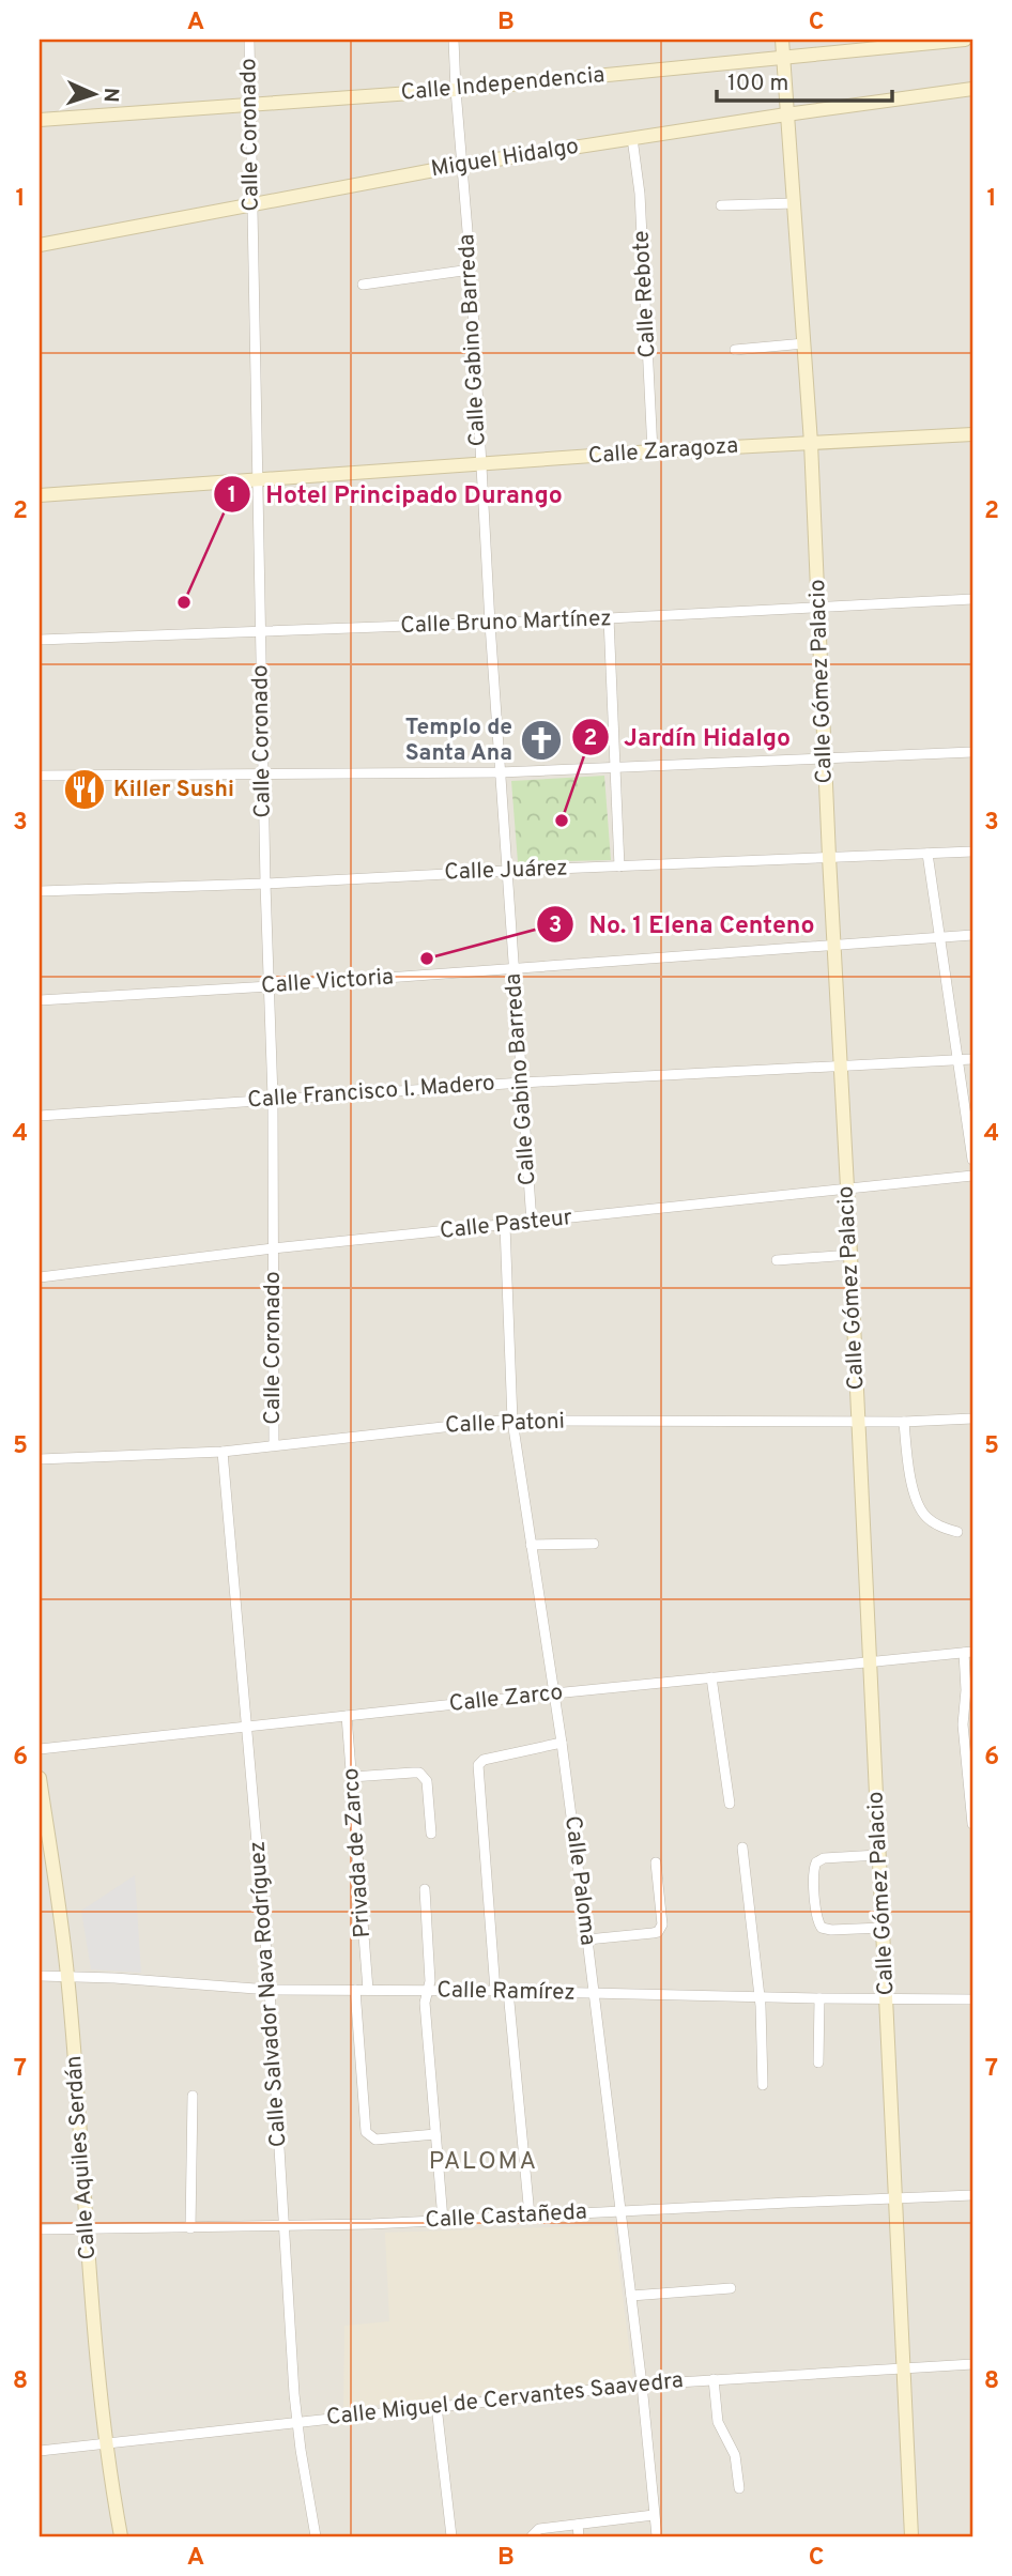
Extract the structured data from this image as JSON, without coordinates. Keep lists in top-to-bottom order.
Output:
{
  "streets": {
    "street": [
      "Calle Independencia",
      "Calle Coronado",
      "Miguel Hidalgo",
      "Calle Rebote",
      "Calle Gabino Barreda",
      "Calle Zaragoza",
      "Calle Bruno Martínez",
      "Calle Gómez Palacio",
      "Calle Juárez",
      "Calle Victoria",
      "Calle Francisco I. Madero",
      "Calle Pasteur",
      "Calle Patoni",
      "Calle Zarco",
      "Privada de Zarco",
      "Calle Paloma",
      "Calle Ramírez",
      "Calle Salvador Nava Rodríguez",
      "Calle Aquiles Serdán",
      "Calle Castañeda",
      "Calle Miguel de Cervantes Saavedra"
    ]
  },
  "crossings": [
    ["Calle Independencia", "Calle Coronado"],
    ["Calle Independencia", "Calle Gabino Barreda"],
    ["Calle Independencia", "Calle Gómez Palacio"],
    ["Calle Coronado", "Miguel Hidalgo"],
    ["Calle Coronado", "Calle Zaragoza"],
    ["Calle Coronado", "Calle Bruno Martínez"],
    ["Calle Coronado", "Calle Juárez"],
    ["Calle Coronado", "Calle Victoria"],
    ["Calle Coronado", "Calle Francisco I. Madero"],
    ["Calle Coronado", "Calle Pasteur"],
    ["Calle Coronado", "Calle Patoni"],
    ["Miguel Hidalgo", "Calle Rebote"],
    ["Miguel Hidalgo", "Calle Gabino Barreda"],
    ["Miguel Hidalgo", "Calle Gómez Palacio"],
    ["Calle Rebote", "Calle Zaragoza"],
    ["Calle Gabino Barreda", "Calle Zaragoza"],
    ["Calle Gabino Barreda", "Calle Bruno Martínez"],
    ["Calle Gabino Barreda", "Calle Juárez"],
    ["Calle Gabino Barreda", "Calle Victoria"],
    ["Calle Gabino Barreda", "Calle Francisco I. Madero"],
    ["Calle Gabino Barreda", "Calle Pasteur"],
    ["Calle Zaragoza", "Calle Gómez Palacio"],
    ["Calle Bruno Martínez", "Calle Gómez Palacio"],
    ["Calle Gómez Palacio", "Calle Juárez"],
    ["Calle Gómez Palacio", "Calle Victoria"],
    ["Calle Gómez Palacio", "Calle Francisco I. Madero"],
    ["Calle Gómez Palacio", "Calle Pasteur"],
    ["Calle Gómez Palacio", "Calle Patoni"],
    ["Calle Gómez Palacio", "Calle Zarco"],
    ["Calle Gómez Palacio", "Calle Ramírez"],
    ["Calle Gómez Palacio", "Calle Castañeda"],
    ["Calle Gómez Palacio", "Calle Miguel de Cervantes Saavedra"],
    ["Calle Pasteur", "Calle Paloma"],
    ["Calle Patoni", "Calle Paloma"],
    ["Calle Patoni", "Calle Salvador Nava Rodríguez"],
    ["Calle Zarco", "Privada de Zarco"],
    ["Calle Zarco", "Calle Paloma"],
    ["Calle Zarco", "Calle Salvador Nava Rodríguez"],
    ["Privada de Zarco", "Calle Ramírez"],
    ["Calle Paloma", "Calle Ramírez"],
    ["Calle Paloma", "Calle Castañeda"],
    ["Calle Paloma", "Calle Miguel de Cervantes Saavedra"],
    ["Calle Ramírez", "Calle Salvador Nava Rodríguez"],
    ["Calle Ramírez", "Calle Aquiles Serdán"],
    ["Calle Salvador Nava Rodríguez", "Calle Castañeda"],
    ["Calle Salvador Nava Rodríguez", "Calle Miguel de Cervantes Saavedra"],
    ["Calle Aquiles Serdán", "Calle Castañeda"],
    ["Calle Aquiles Serdán", "Calle Miguel de Cervantes Saavedra"]
  ],
  "districts": ["PALOMA"],
  "places": {
    "other": ["Hotel Principado Durango", "Jardín Hidalgo", "No. 1 Elena Centeno"],
    "church": ["Templo de Santa Ana"],
    "restaurant": ["Killer Sushi"]
  },
  "scale_bar": "100 m",
  "north": "right",
  "grid": {
    "columns": ["A", "B", "C"],
    "rows": [
      "1",
      "2",
      "3",
      "4",
      "5",
      "6",
      "7",
      "8"
    ]
  }
}
